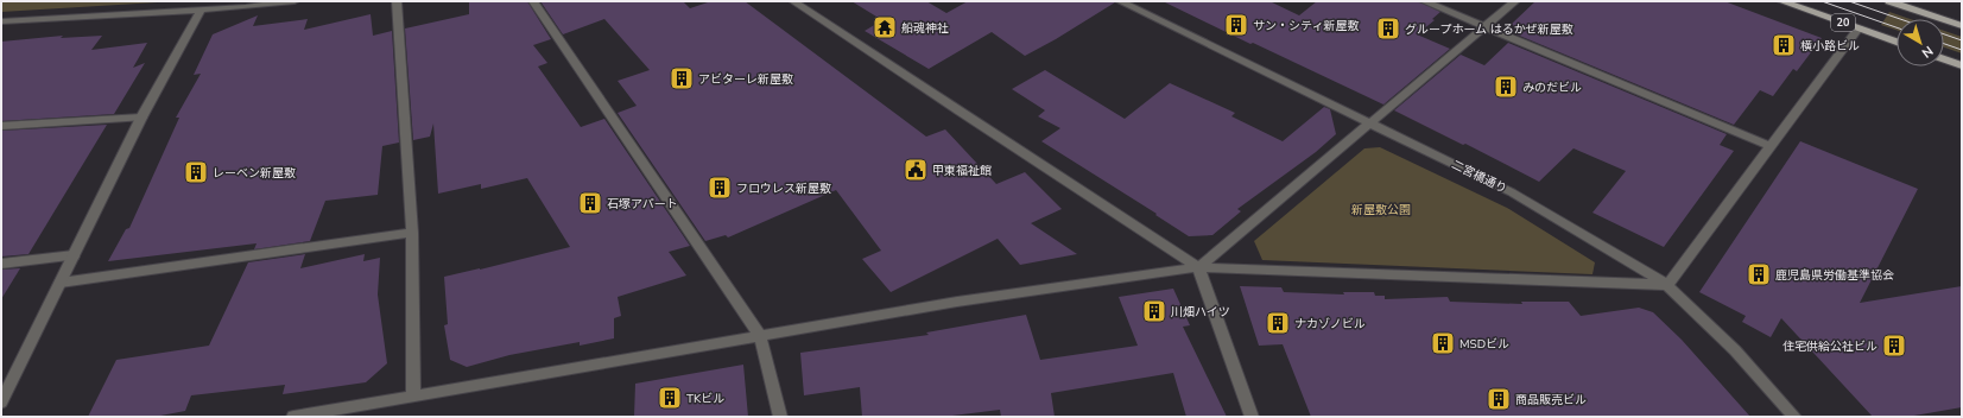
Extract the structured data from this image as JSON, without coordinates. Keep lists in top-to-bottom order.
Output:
{
  "streets": {
    "main road": ["20"],
    "street": ["二宮橋通り"]
  },
  "parks": ["新屋敷公園"],
  "places": {
    "building": [
      "サン・シティ新屋敷",
      "グループホーム はるかぜ新屋敷",
      "横小路ビル",
      "アビターレ新屋敷",
      "みのだビル",
      "レーベン新屋敷",
      "フロウレス新屋敷",
      "石塚アパート",
      "鹿児島県労働基準協会",
      "川畑ハイツ",
      "ナカゾノビル",
      "MSDビル",
      "住宅供給公社ビル",
      "TKビル",
      "商品販売ビル"
    ],
    "temple": ["船魂神社"],
    "public building": ["甲東福祉館"]
  },
  "north": "bottom right"
}
